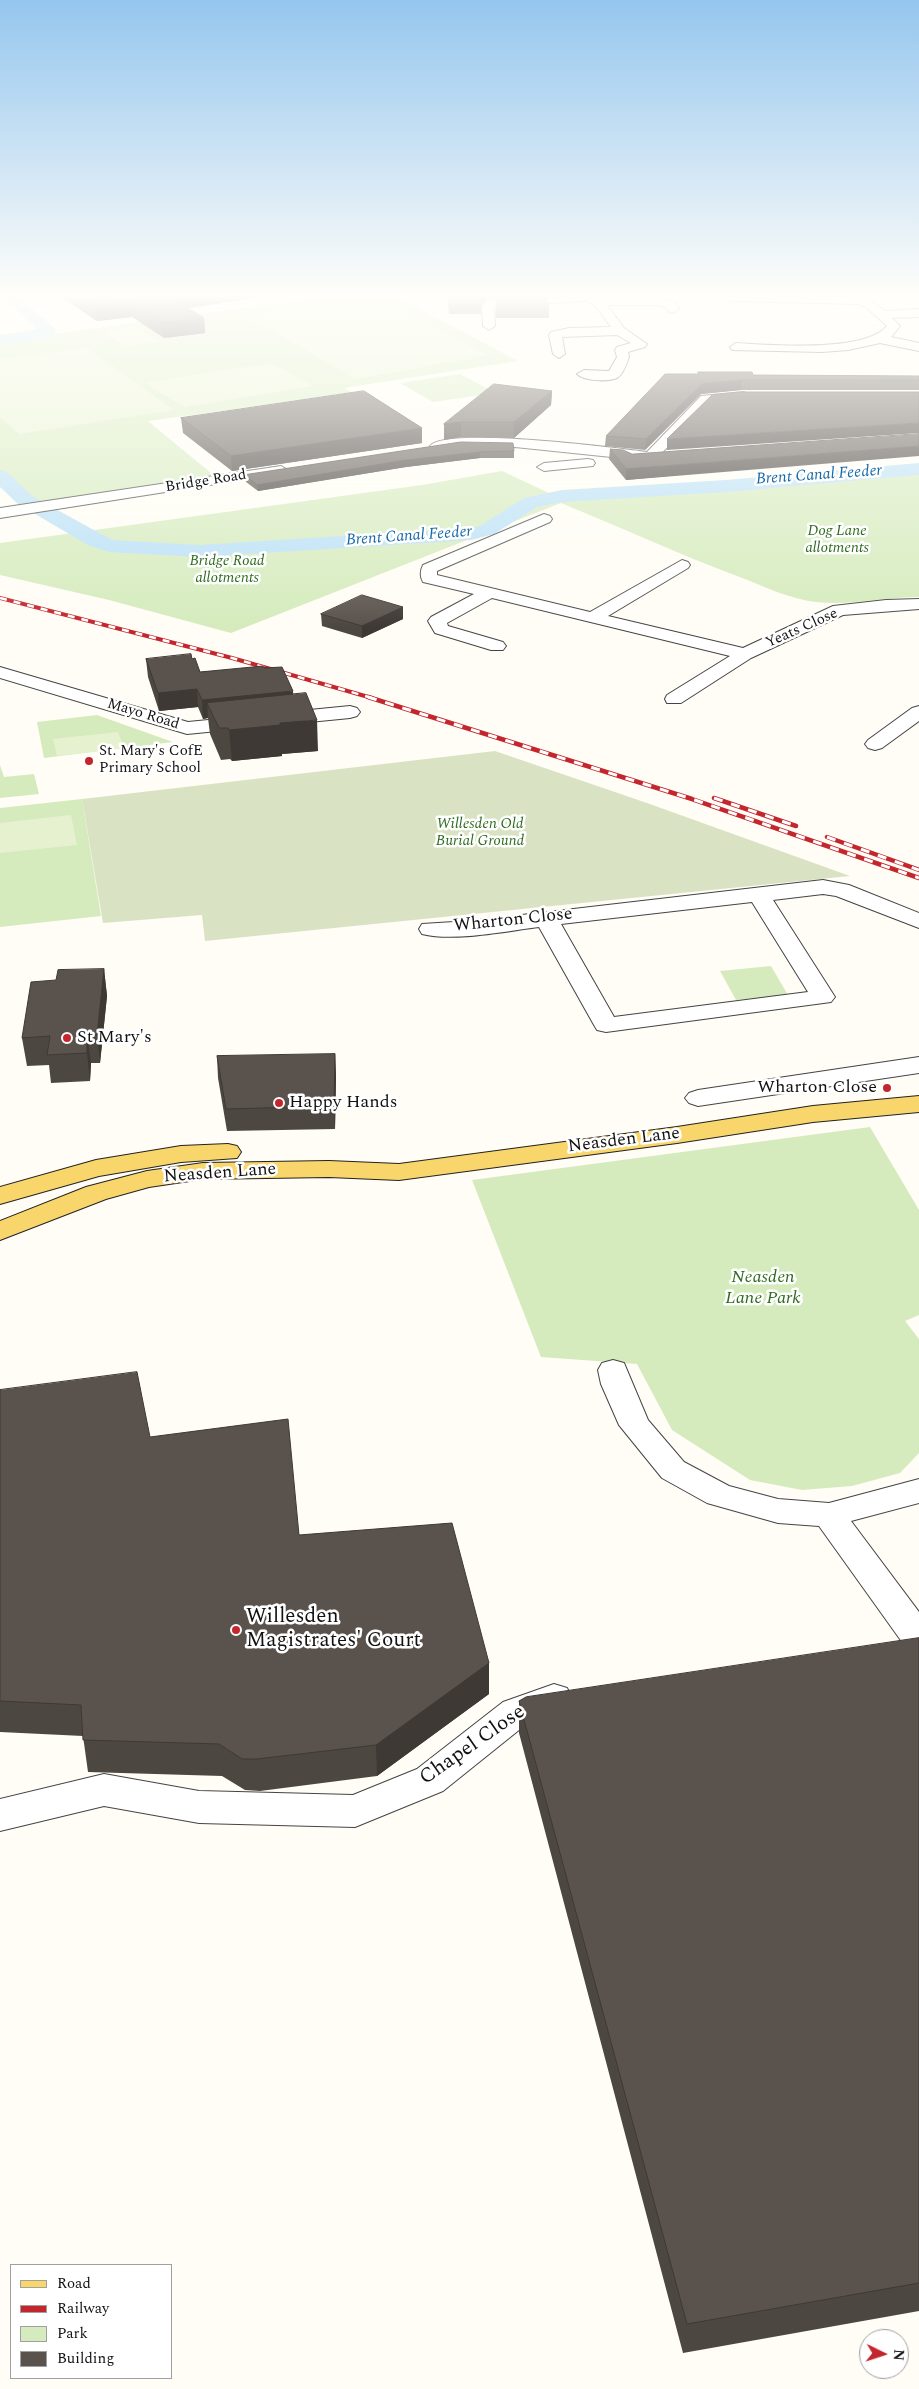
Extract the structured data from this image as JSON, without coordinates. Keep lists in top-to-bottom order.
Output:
{
  "streets": {
    "main road": ["Neasden Lane"],
    "street": [
      "Bridge Road",
      "Yeats Close",
      "Mayo Road",
      "Wharton Close",
      "Chapel Close"
    ]
  },
  "water": ["Brent Canal Feeder"],
  "parks": [
    "Dog Lane allotments",
    "Bridge Road allotments",
    "Willesden Old Burial Ground",
    "Neasden Lane Park"
  ],
  "places": [
    "St. Mary's CofE Primary School",
    "St Mary's",
    "Wharton Close",
    "Happy Hands",
    "Willesden Magistrates' Court"
  ],
  "legend": [
    "Road",
    "Railway",
    "Park",
    "Building"
  ],
  "north": "right"
}
